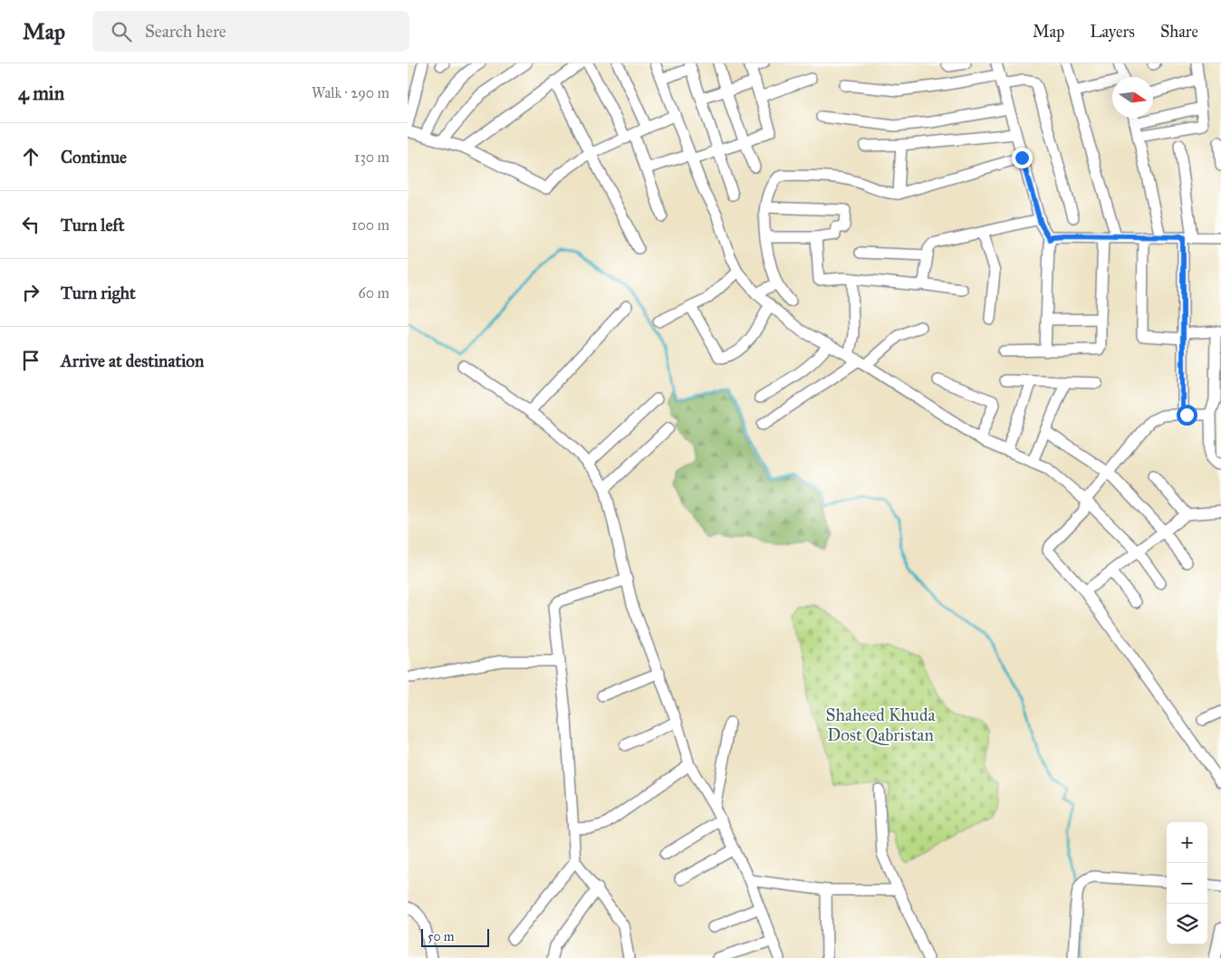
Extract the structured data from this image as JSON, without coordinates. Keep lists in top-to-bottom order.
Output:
{
  "parks": ["Shaheed Khuda Dost Qabristan"],
  "scale_bar": "50 m",
  "north": "right",
  "page": {
    "header": "Map",
    "search": "Search here",
    "nav": ["Map", "Layers", "Share"],
    "heading": ["4 min", "Walk · 290 m"],
    "list": [
      ["Continue", "130 m"],
      ["Turn left", "100 m"],
      ["Turn right", "60 m"],
      "Arrive at destination"
    ],
    "map_buttons": ["+", "−"],
    "scale": "50 m"
  }
}
